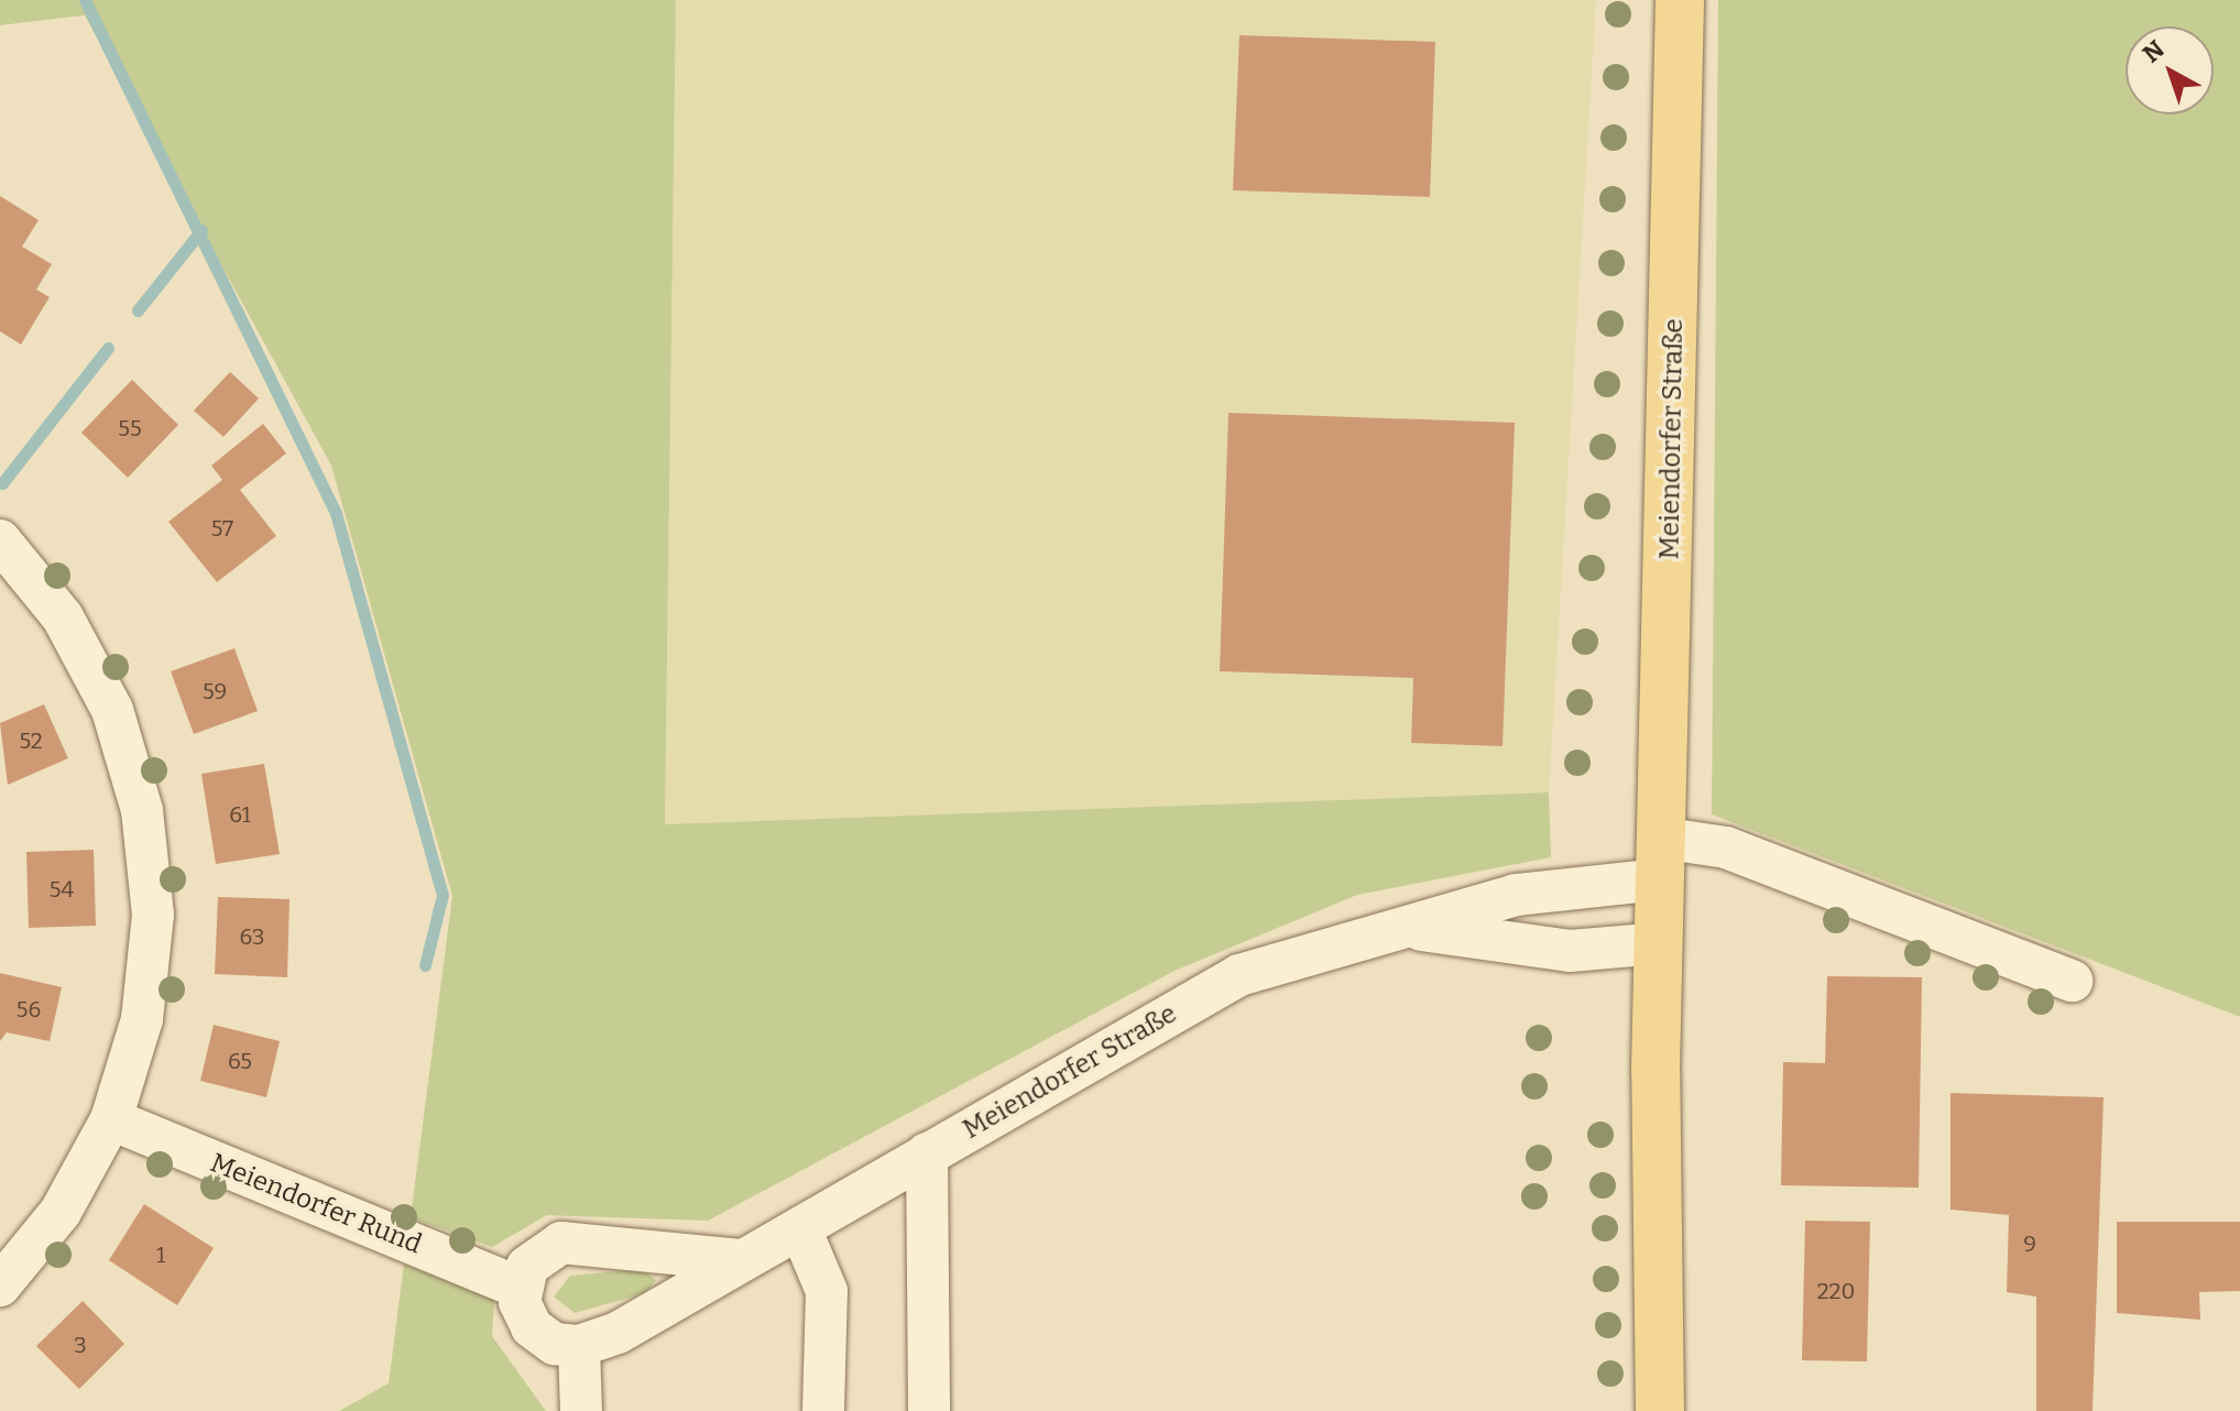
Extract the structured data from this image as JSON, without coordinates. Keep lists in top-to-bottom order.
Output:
{
  "streets": {
    "main road": ["Meiendorfer Straße"],
    "street": ["Meiendorfer Rund"]
  },
  "house_numbers": [
    "55",
    "57",
    "59",
    "52",
    "61",
    "54",
    "63",
    "56",
    "65",
    "9",
    "1",
    "220",
    "3"
  ],
  "north": "top left"
}
